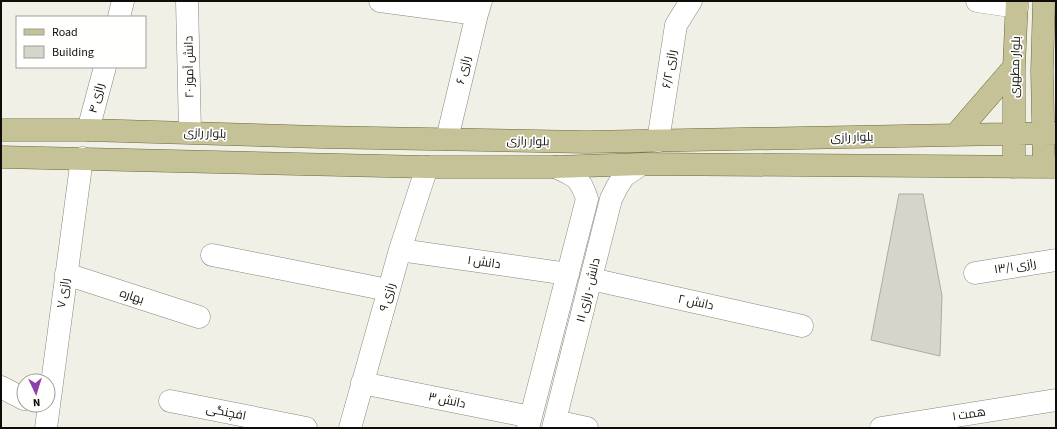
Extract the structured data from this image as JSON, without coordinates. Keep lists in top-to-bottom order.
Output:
{
  "streets": {
    "main road": ["بلوار مطهری", "بلوار رازی"],
    "street": [
      "دانش آموز ۲۰",
      "رازی ۶/۲",
      "رازی ۶",
      "رازی ۴",
      "دانش ۱",
      "رازی ۱۳/۱",
      "دانش - رازی ۱۱",
      "رازی ۷",
      "بهاره",
      "رازی ۹",
      "دانش ۲",
      "دانش ۳",
      "افچنگی",
      "همت ۱"
    ]
  },
  "crossings": [
    ["دانش آموز ۲۰", "بلوار رازی"],
    ["بلوار مطهری", "بلوار رازی"],
    ["رازی ۶/۲", "بلوار رازی"],
    ["رازی ۶", "بلوار رازی"],
    ["رازی ۴", "بلوار رازی"],
    ["دانش ۱", "دانش - رازی ۱۱"],
    ["دانش ۱", "رازی ۹"],
    ["دانش - رازی ۱۱", "دانش ۲"],
    ["دانش - رازی ۱۱", "دانش ۳"],
    ["رازی ۷", "بهاره"],
    ["رازی ۹", "دانش ۳"]
  ],
  "legend": ["Road", "Building"],
  "north": "bottom"
}
